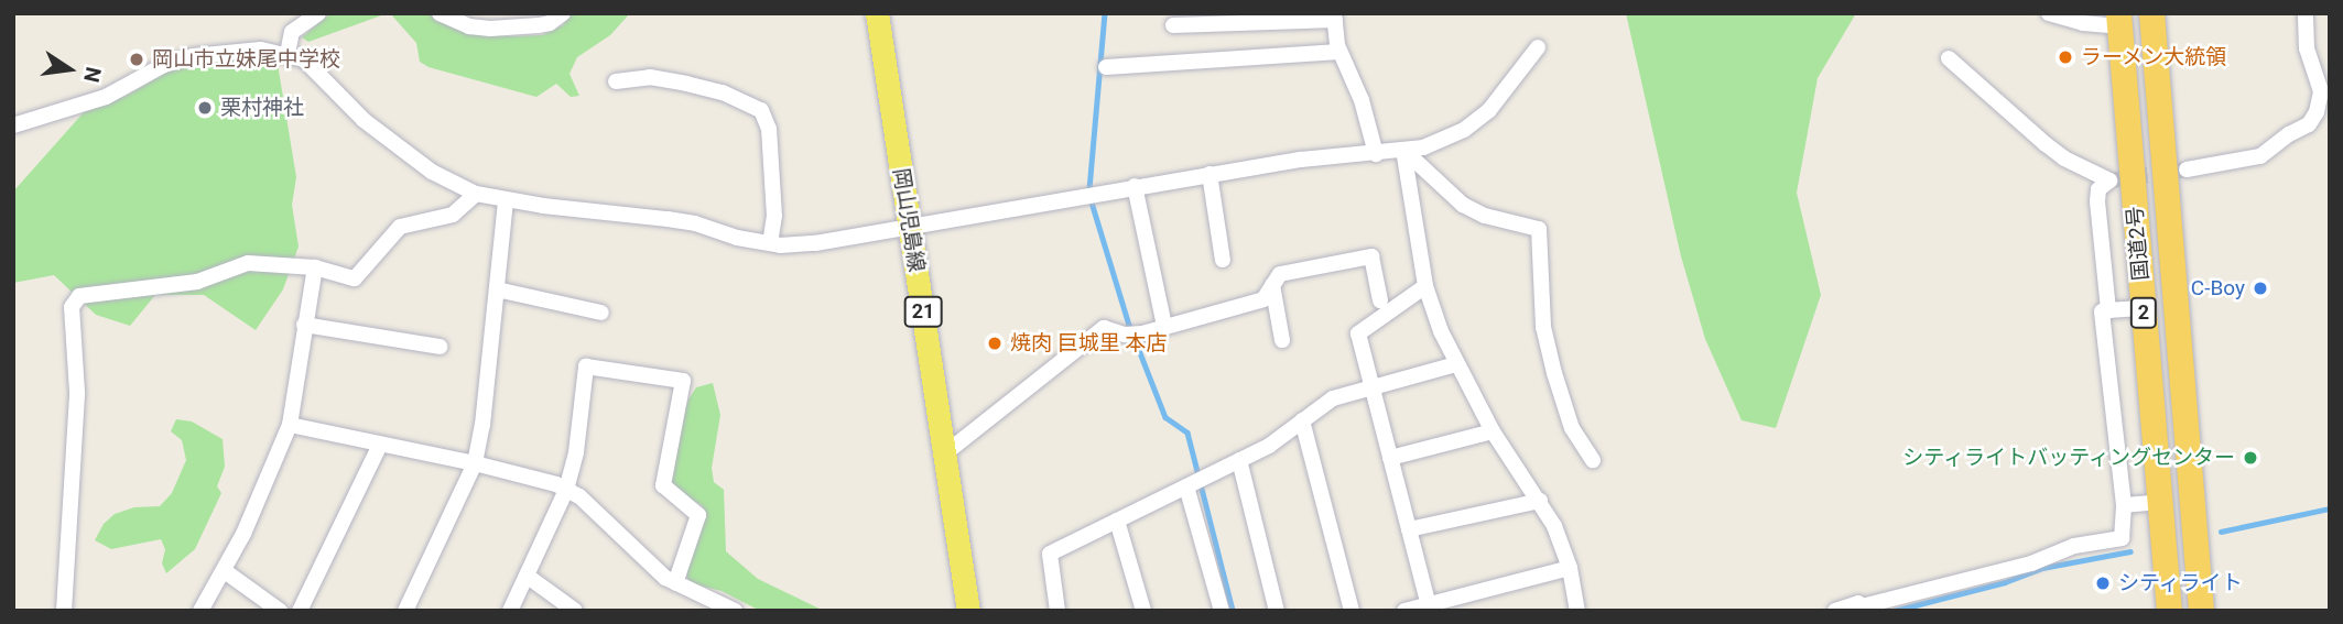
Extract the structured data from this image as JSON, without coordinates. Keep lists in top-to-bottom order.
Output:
{
  "streets": {
    "highway": ["国道2号", "2"],
    "main road": ["岡山児島線", "21"]
  },
  "places": [
    "ラーメン大統領",
    "岡山市立妹尾中学校",
    "栗村神社",
    "C-Boy",
    "焼肉 巨城里 本店",
    "シティライトバッティングセンター",
    "シティライト"
  ],
  "north": "right"
}
